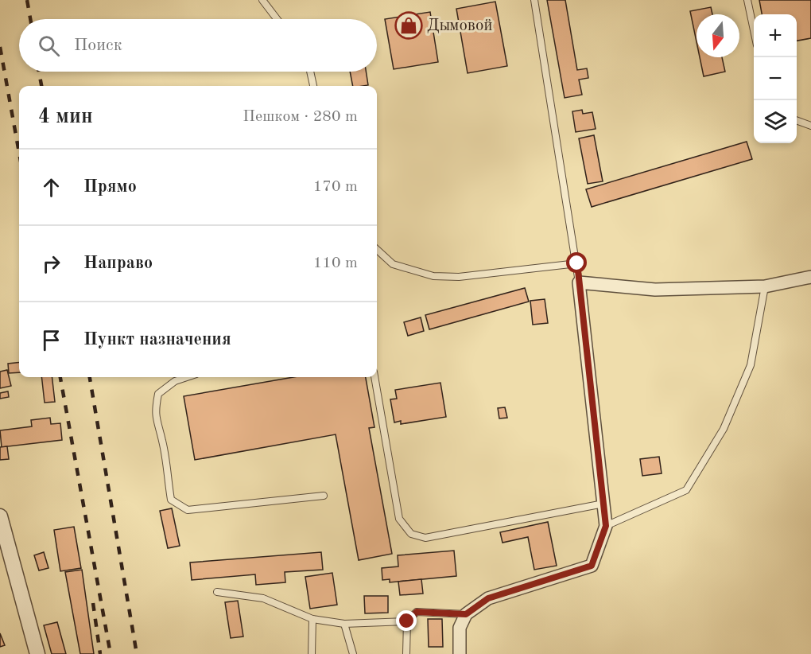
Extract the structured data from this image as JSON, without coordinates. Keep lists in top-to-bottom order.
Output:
{
  "places": {
    "shop": ["Дымовой"]
  },
  "north": "bottom",
  "page": {
    "map_buttons": ["+", "−"],
    "search": "Поиск",
    "heading": ["4 мин", "Пешком · 280 m"],
    "list": [
      ["Прямо", "170 m"],
      ["Направо", "110 m"],
      "Пункт назначения"
    ]
  }
}
